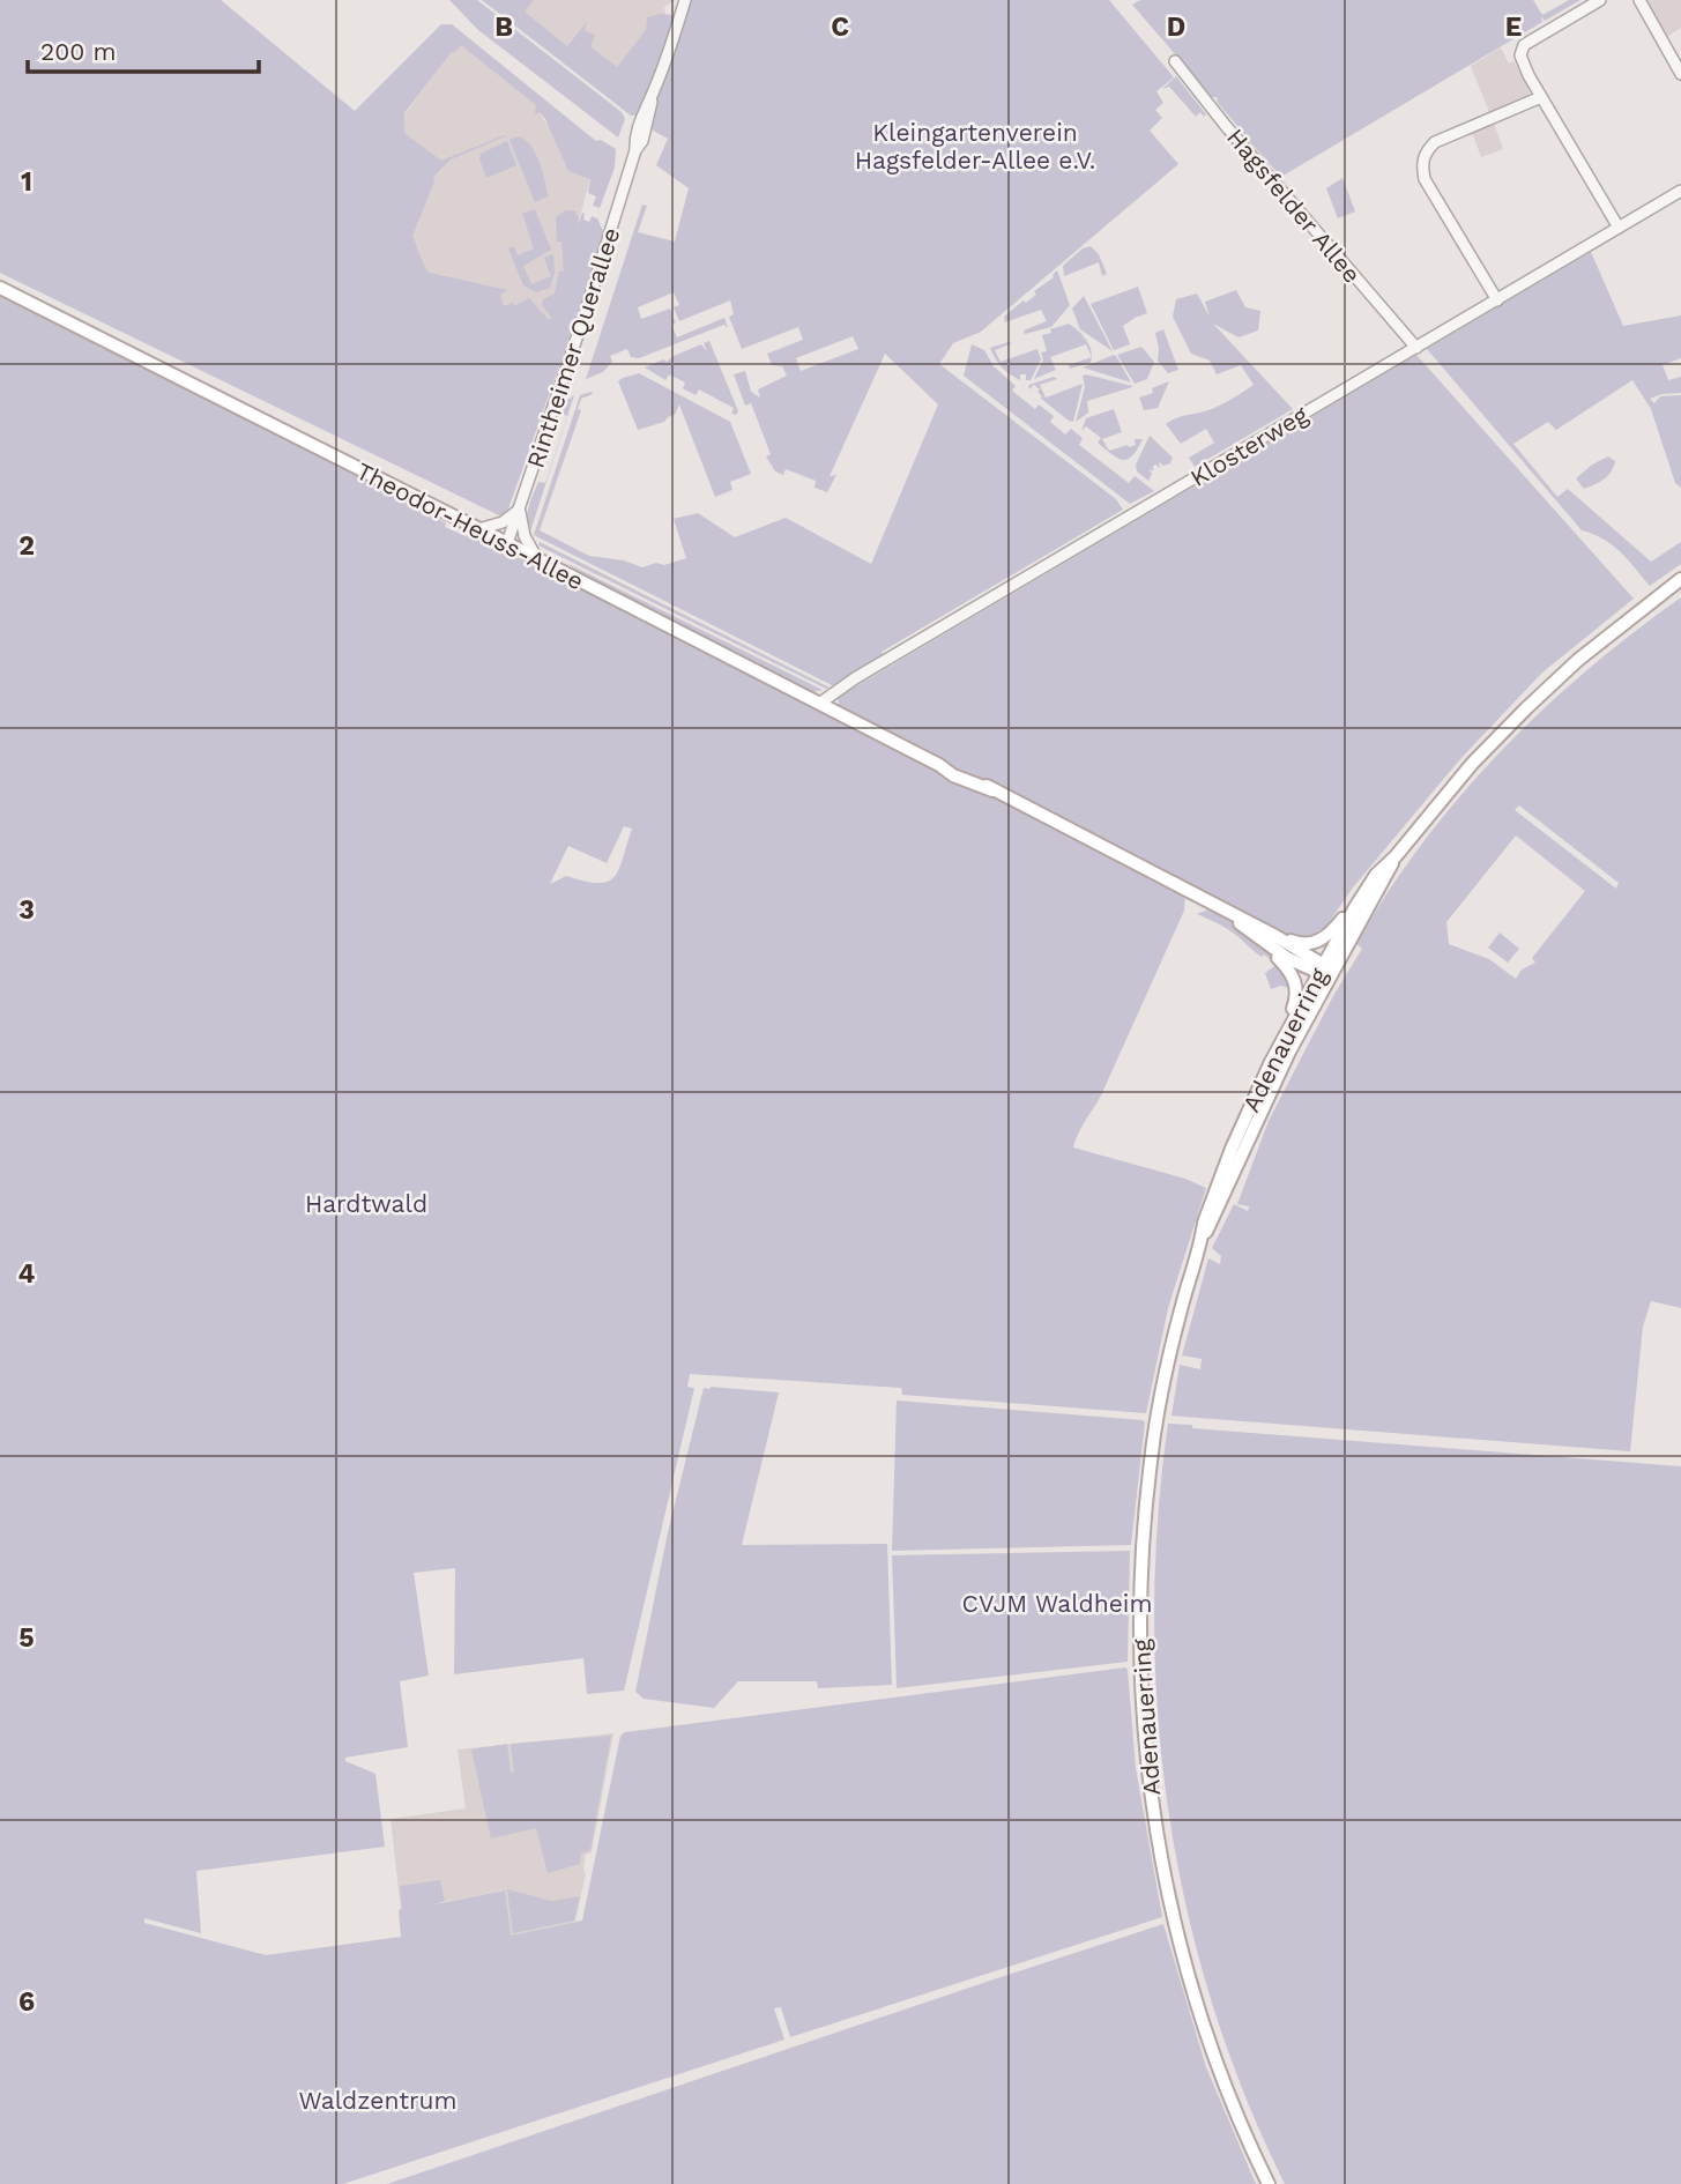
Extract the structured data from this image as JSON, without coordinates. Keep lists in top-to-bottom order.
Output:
{
  "streets": {
    "main road": ["Theodor-Heuss-Allee", "Adenauerring"],
    "street": ["Hagsfelder Allee", "Rintheimer Querallee", "Klosterweg"]
  },
  "crossings": [
    ["Hagsfelder Allee", "Klosterweg"],
    ["Rintheimer Querallee", "Theodor-Heuss-Allee"],
    ["Klosterweg", "Theodor-Heuss-Allee"],
    ["Theodor-Heuss-Allee", "Adenauerring"]
  ],
  "parks": [
    "Kleingartenverein Hagsfelder-Allee e.V.",
    "Hardtwald",
    "CVJM Waldheim",
    "Waldzentrum"
  ],
  "scale_bar": "200 m",
  "grid": {
    "columns": [
      "B",
      "C",
      "D",
      "E"
    ],
    "rows": [
      "1",
      "2",
      "3",
      "4",
      "5",
      "6"
    ]
  }
}
